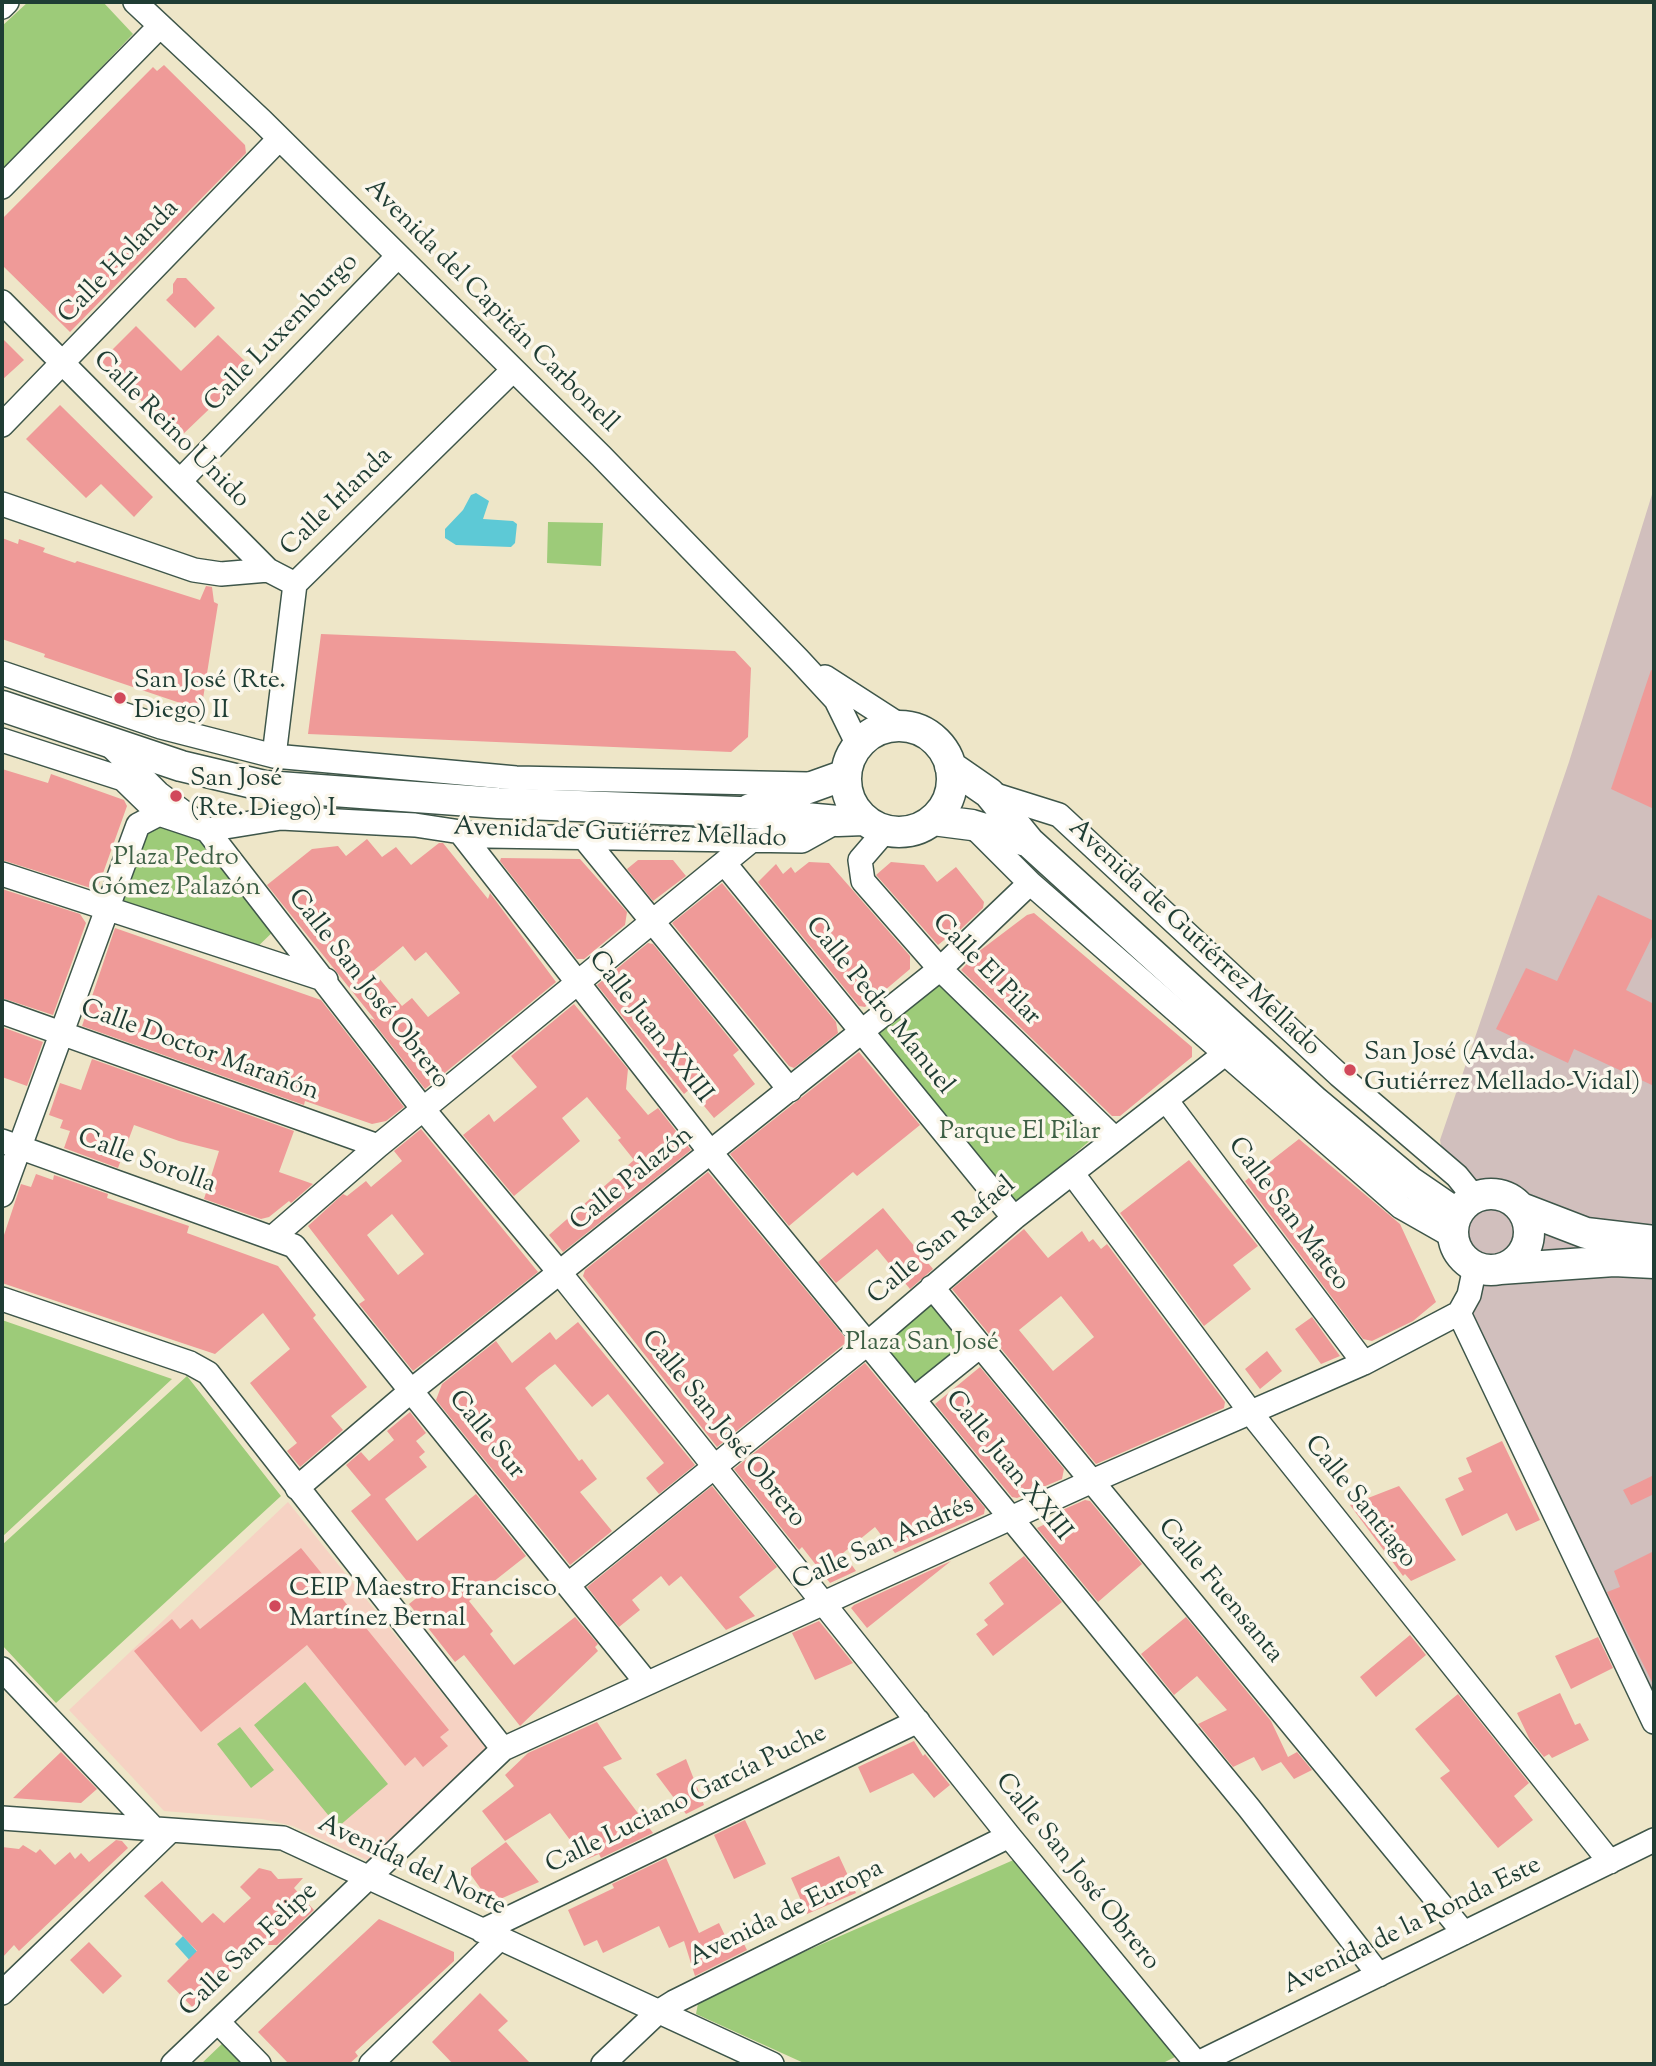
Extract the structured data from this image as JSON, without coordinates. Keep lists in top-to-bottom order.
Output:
{
  "streets": {
    "main road": ["Avenida de Gutiérrez Mellado"],
    "street": [
      "Calle Holanda",
      "Avenida del Capitán Carbonell",
      "Calle Luxemburgo",
      "Calle Reino Unido",
      "Calle Irlanda",
      "Calle El Pilar",
      "Calle San José Obrero",
      "Calle Pedro Manuel",
      "Calle Juan XXIII",
      "Calle Doctor Marañón",
      "Calle Sorolla",
      "Calle Palazón",
      "Calle San Mateo",
      "Calle San Rafael",
      "Calle Sur",
      "Calle Santiago",
      "Calle San Andrés",
      "Calle Fuensanta",
      "Calle Luciano García Puche",
      "Avenida del Norte",
      "Avenida de Europa",
      "Avenida de la Ronda Este",
      "Calle San Felipe"
    ]
  },
  "crossings": [
    ["Calle Holanda", "Avenida del Capitán Carbonell"],
    ["Calle Holanda", "Calle Reino Unido"],
    ["Avenida del Capitán Carbonell", "Calle Luxemburgo"],
    ["Avenida del Capitán Carbonell", "Calle Irlanda"],
    ["Calle Luxemburgo", "Calle Reino Unido"],
    ["Calle Irlanda", "Avenida de Gutiérrez Mellado"],
    ["Avenida de Gutiérrez Mellado", "Calle El Pilar"],
    ["Avenida de Gutiérrez Mellado", "Calle San José Obrero"],
    ["Avenida de Gutiérrez Mellado", "Calle Juan XXIII"],
    ["Calle El Pilar", "Calle Palazón"],
    ["Calle El Pilar", "Calle San Rafael"],
    ["Calle San José Obrero", "Calle Palazón"],
    ["Calle San José Obrero", "Calle San Rafael"],
    ["Calle San José Obrero", "Calle San Andrés"],
    ["Calle San José Obrero", "Calle Luciano García Puche"],
    ["Calle San José Obrero", "Avenida de Europa"],
    ["Calle San José Obrero", "Avenida de la Ronda Este"],
    ["Calle Pedro Manuel", "Calle Palazón"],
    ["Calle Pedro Manuel", "Calle San Rafael"],
    ["Calle Juan XXIII", "Calle Palazón"],
    ["Calle Juan XXIII", "Calle San Rafael"],
    ["Calle Juan XXIII", "Calle San Andrés"],
    ["Calle Juan XXIII", "Avenida de la Ronda Este"],
    ["Calle Sorolla", "Calle Sur"],
    ["Calle Palazón", "Calle Sur"],
    ["Calle San Mateo", "Calle San Rafael"],
    ["Calle San Mateo", "Calle San Andrés"],
    ["Calle San Rafael", "Calle Sur"],
    ["Calle San Rafael", "Calle Santiago"],
    ["Calle San Rafael", "Calle Fuensanta"],
    ["Calle Sur", "Calle San Andrés"],
    ["Calle Santiago", "Calle San Andrés"],
    ["Calle Santiago", "Avenida de la Ronda Este"],
    ["Calle San Andrés", "Calle Fuensanta"],
    ["Calle San Andrés", "Avenida del Norte"],
    ["Calle San Andrés", "Calle San Felipe"],
    ["Calle Fuensanta", "Avenida de la Ronda Este"],
    ["Calle Luciano García Puche", "Avenida del Norte"],
    ["Avenida del Norte", "Avenida de Europa"],
    ["Avenida del Norte", "Calle San Felipe"]
  ],
  "parks": ["Plaza Pedro Gómez Palazón", "Parque El Pilar", "Plaza San José"],
  "places": [
    "San José (Rte. Diego) II",
    "San José (Rte. Diego) I",
    "San José (Avda. Gutiérrez Mellado-Vidal)",
    "CEIP Maestro Francisco Martínez Bernal"
  ]
}
